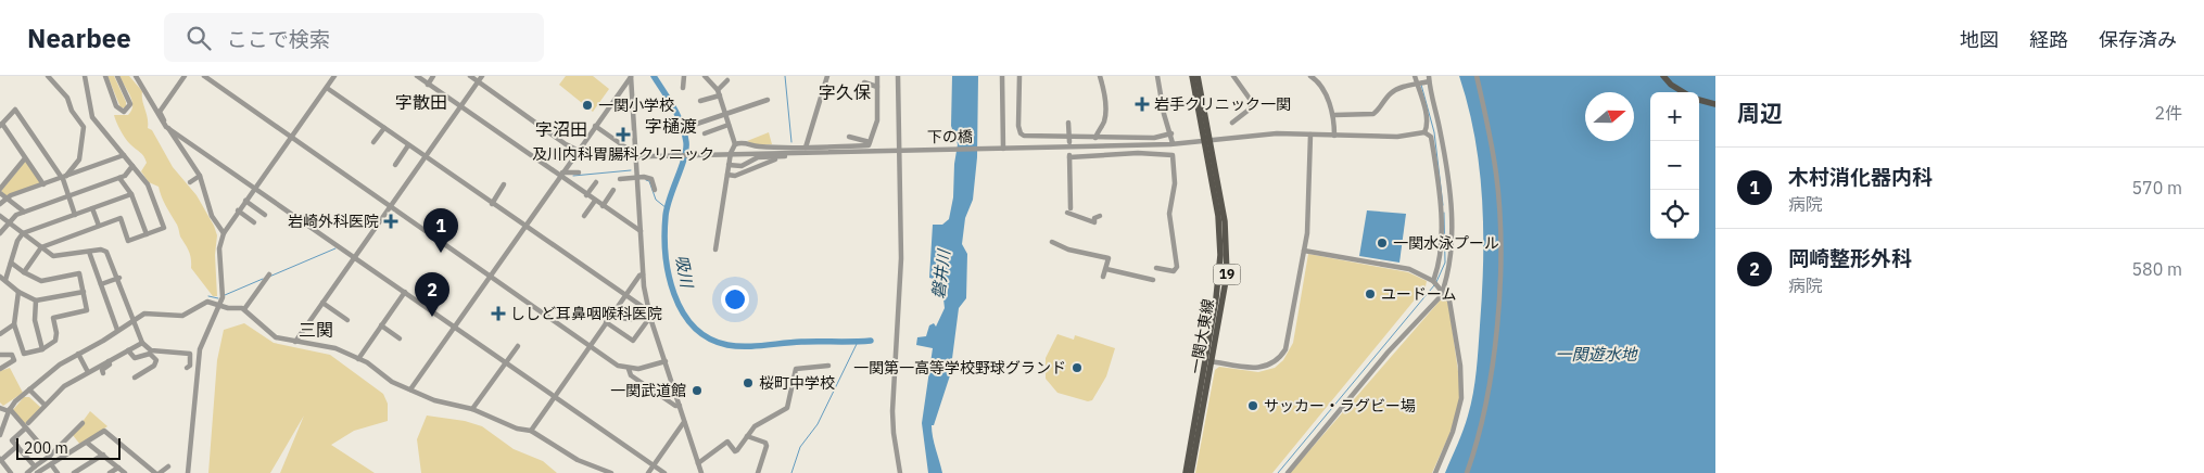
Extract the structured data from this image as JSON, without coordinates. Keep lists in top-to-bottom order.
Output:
{
  "streets": {
    "main road": ["19", "一関大東線"],
    "street": ["下の橋"]
  },
  "crossings": [
    ["下の橋", "一関大東線"]
  ],
  "districts": [
    "字久保",
    "字散田",
    "字樋渡",
    "字沼田",
    "三関"
  ],
  "water": ["吸川", "磐井川", "一関遊水地"],
  "places": {
    "health": [
      "岩手クリニック一関",
      "及川内科胃腸科クリニック",
      "岩崎外科医院",
      "ししど耳鼻咽喉科医院"
    ],
    "other": [
      "一関小学校",
      "一関水泳プール",
      "ユードーム",
      "一関第一高等学校野球グランド",
      "桜町中学校",
      "一関武道館",
      "サッカー・ラグビー場"
    ]
  },
  "scale_bar": "200 m",
  "north": "right",
  "page": {
    "header": "Nearbee",
    "search": "ここで検索",
    "nav": ["地図", "経路", "保存済み"],
    "heading": ["周辺", "2件"],
    "map_buttons": ["+", "−"],
    "list": [
      {
        "mark": "1",
        "name": "木村消化器内科",
        "note": "病院",
        "value": "570 m"
      },
      {
        "mark": "2",
        "name": "岡崎整形外科",
        "note": "病院",
        "value": "580 m"
      }
    ],
    "pins": ["1", "2"],
    "scale": "200 m"
  }
}
